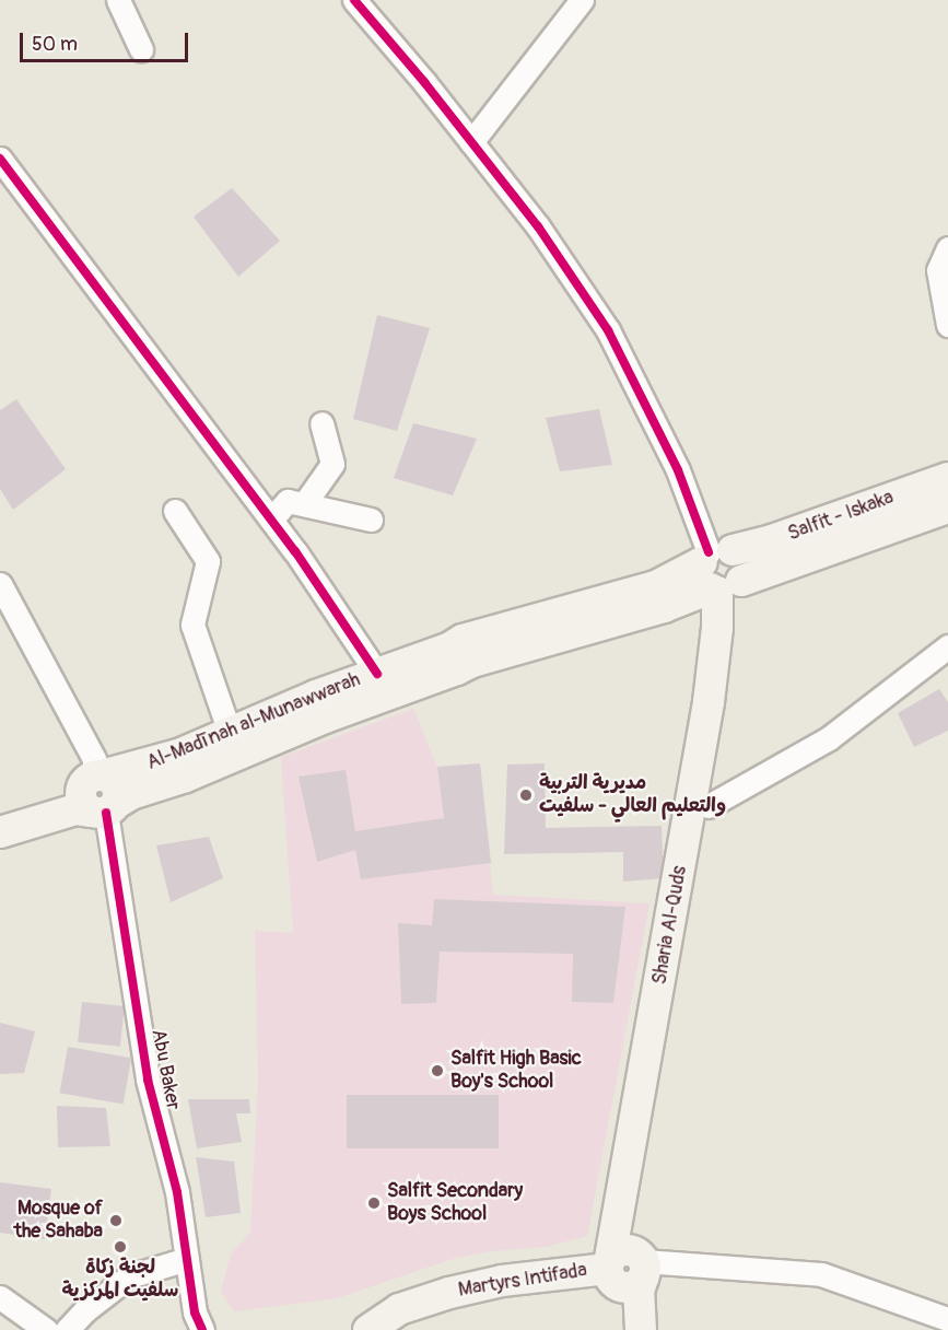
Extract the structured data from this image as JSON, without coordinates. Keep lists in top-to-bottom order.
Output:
{
  "streets": {
    "main road": [
      "Salfit - Iskaka",
      "Al-Madīnah al-Munawwarah",
      "Sharia Al-Quds",
      "Martyrs Intifada"
    ],
    "street": ["Abu Baker"]
  },
  "crossings": [
    ["Salfit - Iskaka", "Al-Madīnah al-Munawwarah"],
    ["Salfit - Iskaka", "Sharia Al-Quds"],
    ["Al-Madīnah al-Munawwarah", "Sharia Al-Quds"],
    ["Al-Madīnah al-Munawwarah", "Abu Baker"],
    ["Sharia Al-Quds", "Martyrs Intifada"]
  ],
  "places": [
    "مديرية التربية والتعليم العالي - سلفيت",
    "Salfit High Basic Boy's School",
    "Salfit Secondary Boys School",
    "Mosque of the Sahaba",
    "لجنة زكاة سلفيت المركزية"
  ],
  "scale_bar": "50 m"
}
